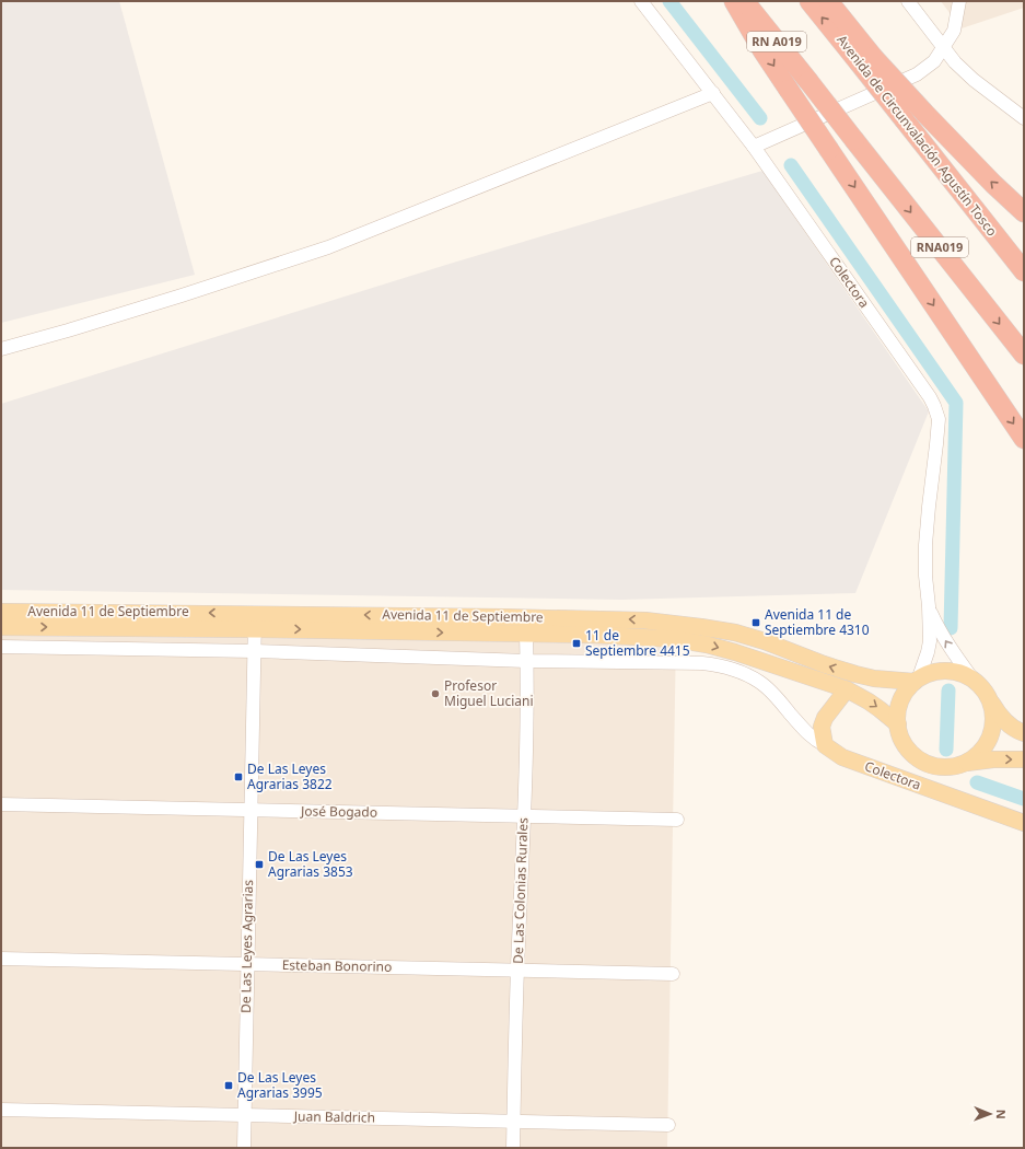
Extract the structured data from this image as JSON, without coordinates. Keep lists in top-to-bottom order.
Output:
{
  "streets": {
    "highway": ["RN A019", "Avenida de Circunvalación Agustín Tosco", "RNA019"],
    "main road": ["Colectora", "Avenida 11 de Septiembre"],
    "street": [
      "José Bogado",
      "De Las Colonias Rurales",
      "De Las Leyes Agrarias",
      "Esteban Bonorino",
      "Juan Baldrich"
    ]
  },
  "crossings": [
    ["RN A019", "RNA019"],
    ["Colectora", "Avenida 11 de Septiembre"],
    ["Avenida 11 de Septiembre", "De Las Colonias Rurales"],
    ["Avenida 11 de Septiembre", "De Las Leyes Agrarias"],
    ["José Bogado", "De Las Colonias Rurales"],
    ["José Bogado", "De Las Leyes Agrarias"],
    ["De Las Colonias Rurales", "Esteban Bonorino"],
    ["De Las Colonias Rurales", "Juan Baldrich"],
    ["De Las Leyes Agrarias", "Esteban Bonorino"],
    ["De Las Leyes Agrarias", "Juan Baldrich"]
  ],
  "places": {
    "transit": [
      "Avenida 11 de Septiembre 4310",
      "11 de Septiembre 4415",
      "De Las Leyes Agrarias 3822",
      "De Las Leyes Agrarias 3853",
      "De Las Leyes Agrarias 3995"
    ],
    "other": ["Profesor Miguel Luciani"]
  },
  "north": "right"
}
